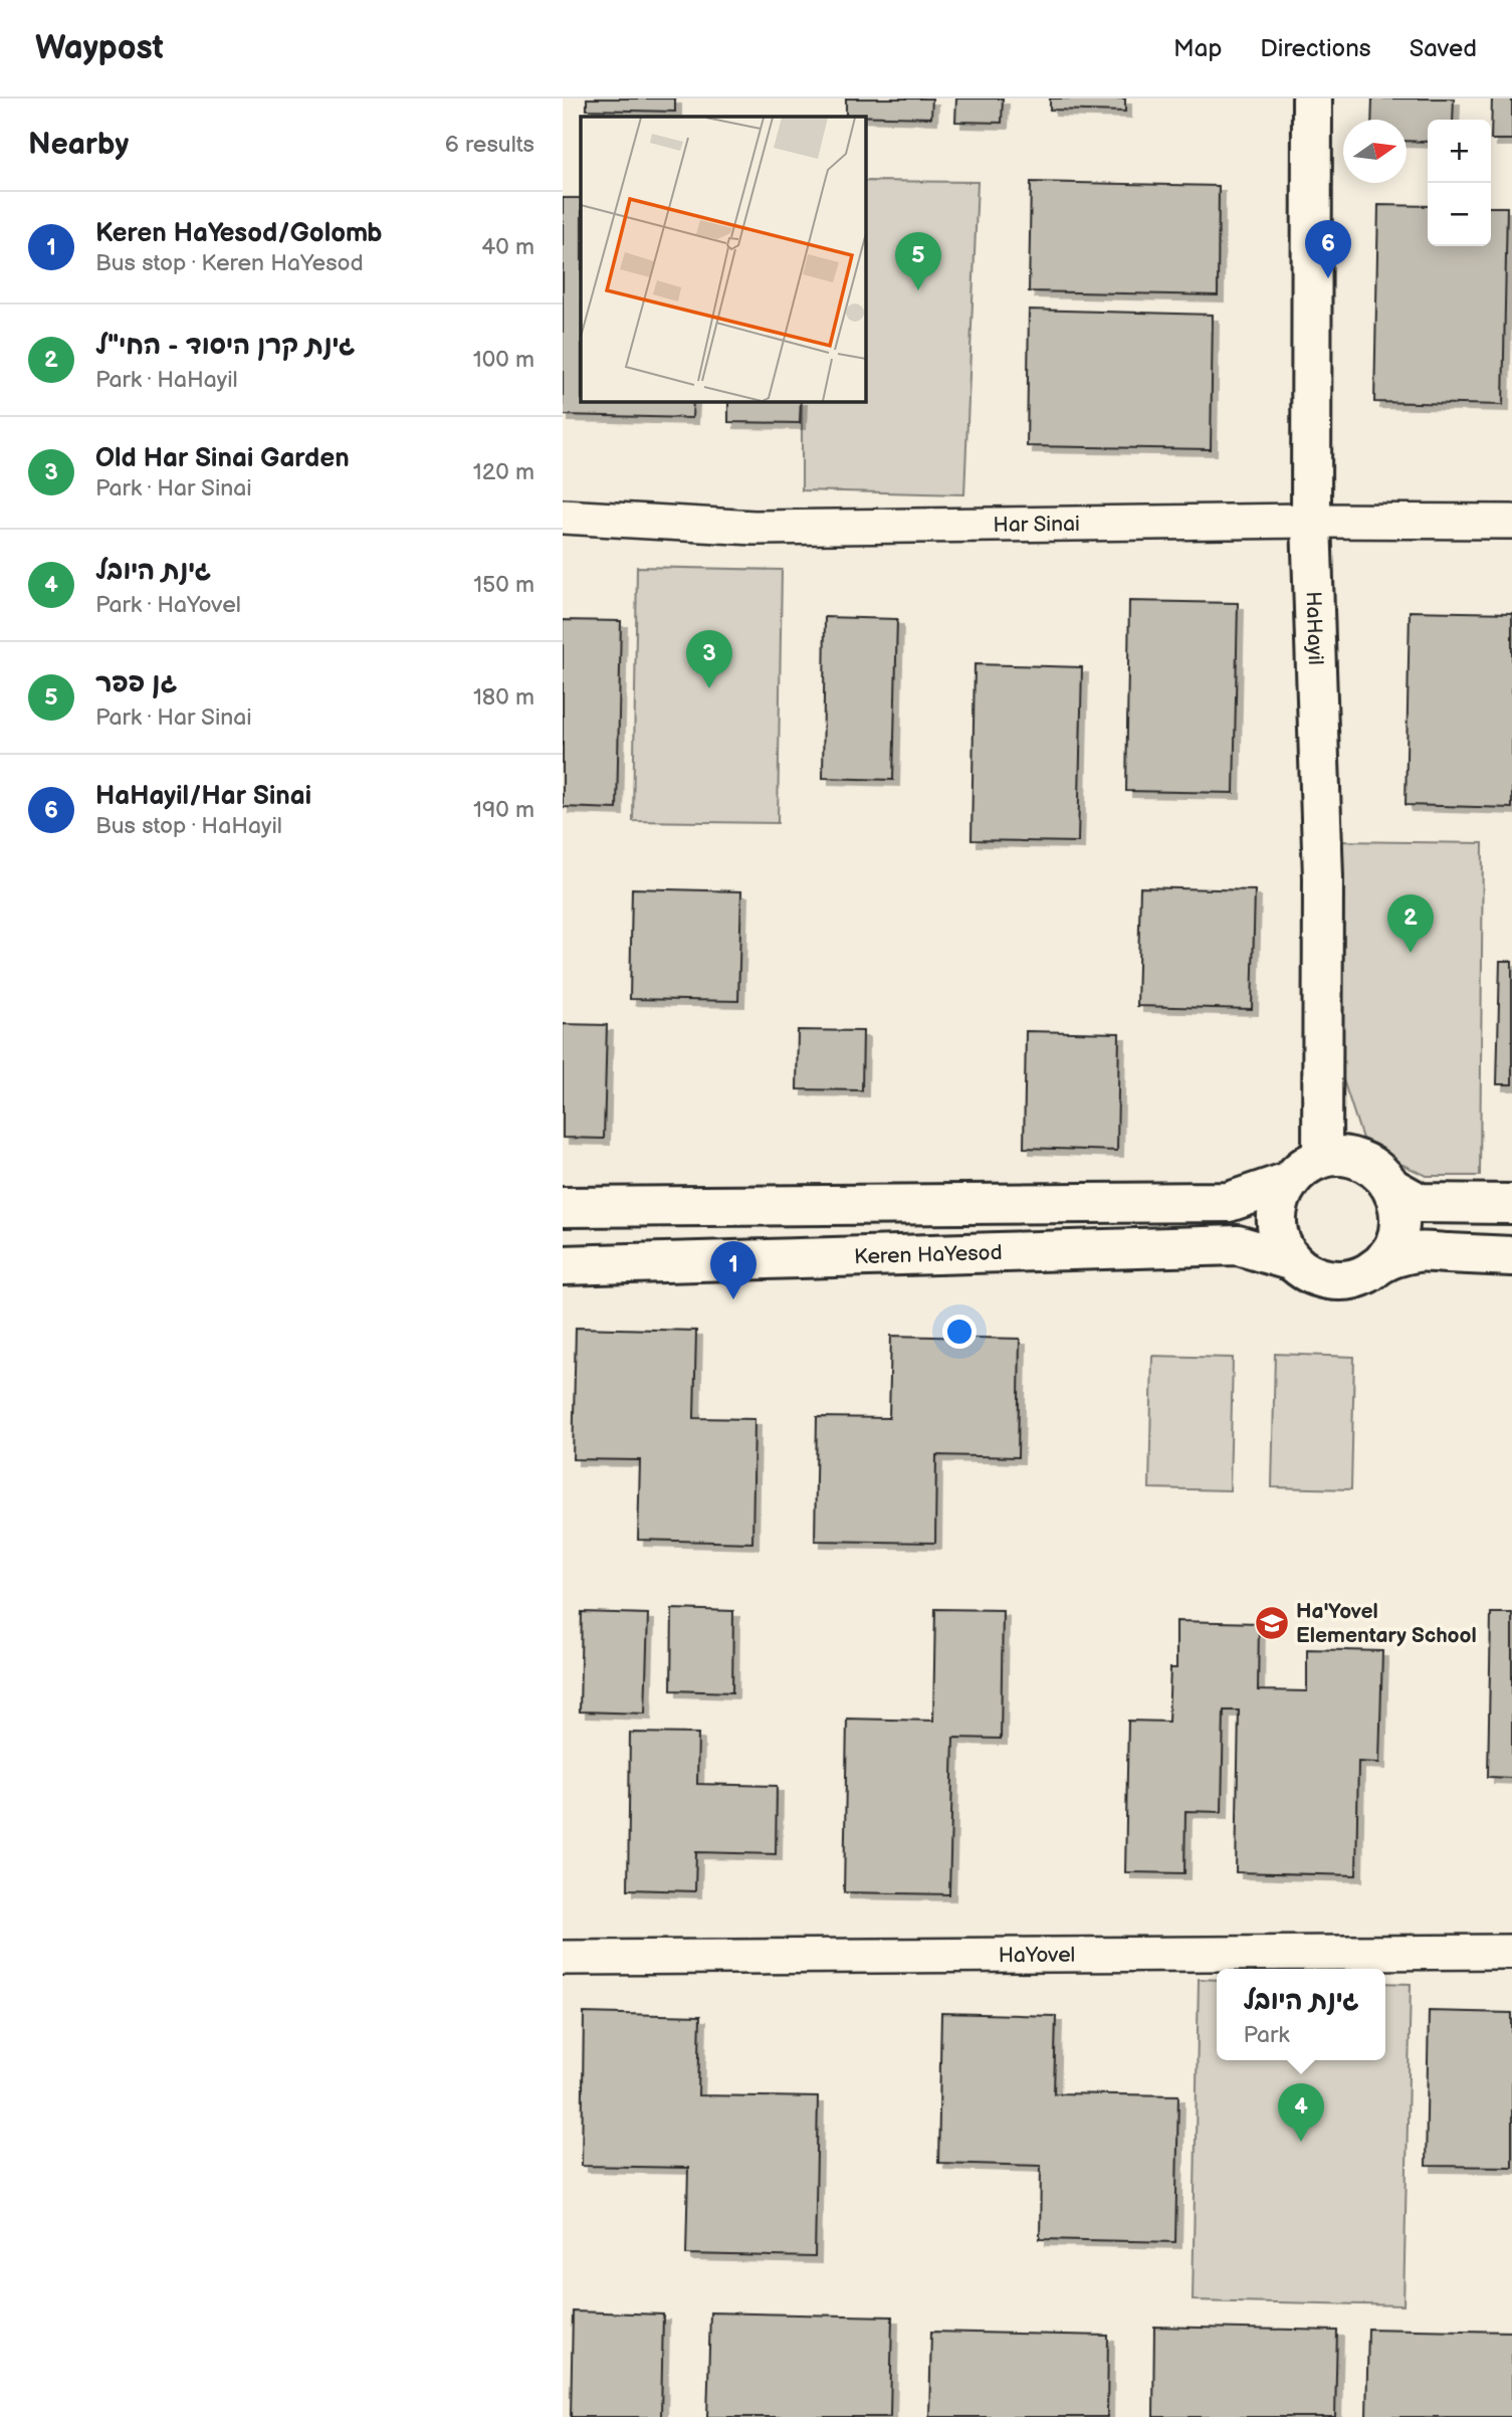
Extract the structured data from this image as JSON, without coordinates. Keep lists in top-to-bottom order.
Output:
{
  "streets": {
    "street": [
      "Har Sinai",
      "HaHayil",
      "Keren HaYesod",
      "HaYovel"
    ]
  },
  "crossings": [
    ["Har Sinai", "HaHayil"],
    ["HaHayil", "Keren HaYesod"]
  ],
  "places": {
    "school or university": ["Ha'Yovel Elementary School"]
  },
  "north": "right",
  "page": {
    "header": "Waypost",
    "nav": ["Map", "Directions", "Saved"],
    "heading": ["Nearby", "6 results"],
    "map_buttons": ["+", "−"],
    "list": [
      {
        "mark": "1",
        "name": "Keren HaYesod/Golomb",
        "note": "Bus stop · Keren HaYesod",
        "value": "40 m"
      },
      {
        "mark": "2",
        "name": "גינת קרן היסוד - החי\"ל",
        "note": "Park · HaHayil",
        "value": "100 m"
      },
      {
        "mark": "3",
        "name": "Old Har Sinai Garden",
        "note": "Park · Har Sinai",
        "value": "120 m"
      },
      {
        "mark": "4",
        "name": "גינת היובל",
        "note": "Park · HaYovel",
        "value": "150 m"
      },
      {
        "mark": "5",
        "name": "גן פפר",
        "note": "Park · Har Sinai",
        "value": "180 m"
      },
      {
        "mark": "6",
        "name": "HaHayil/Har Sinai",
        "note": "Bus stop · HaHayil",
        "value": "190 m"
      }
    ],
    "pins": [
      "6",
      "5",
      "3",
      "2",
      "1",
      "4"
    ],
    "popup": ["גינת היובל", "Park"]
  }
}
